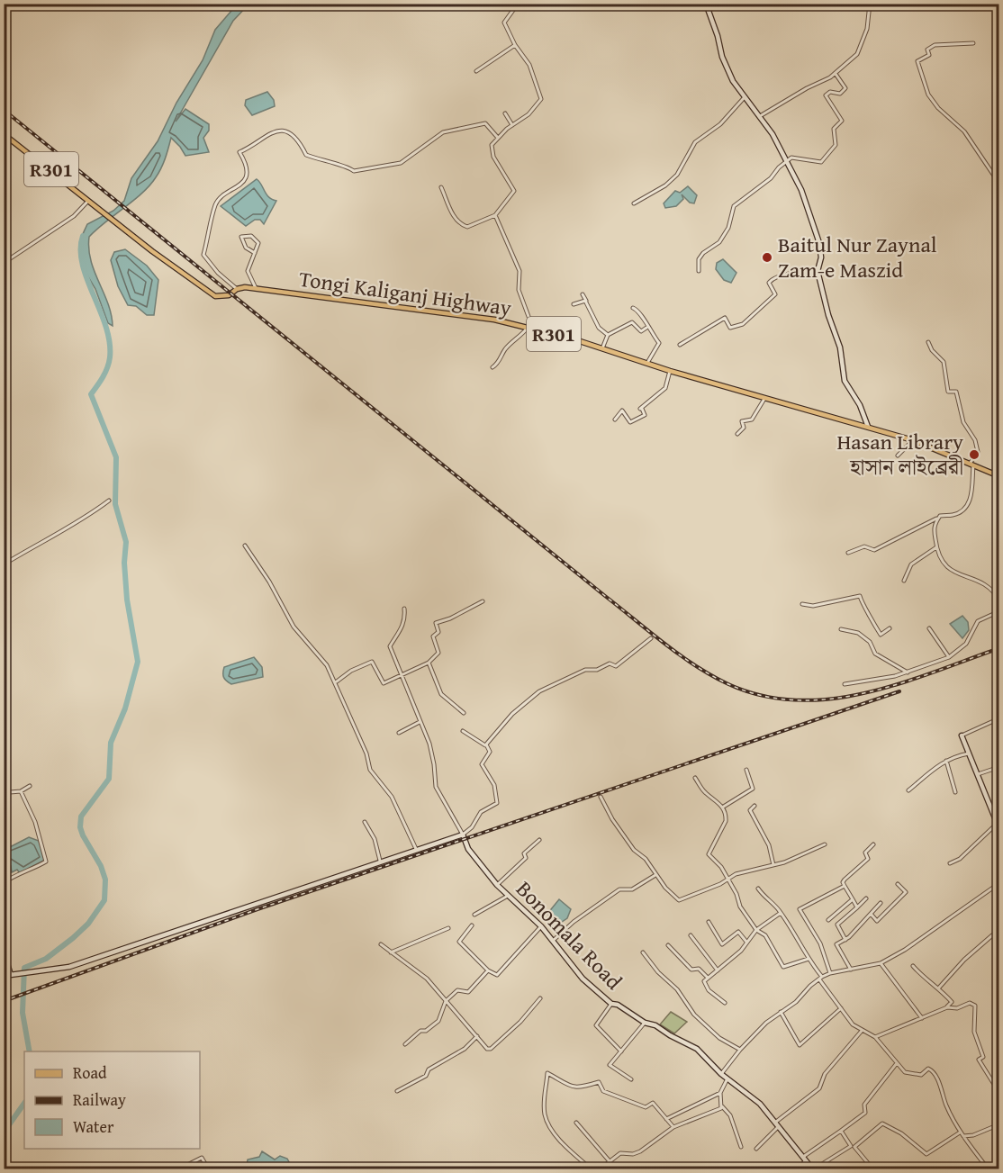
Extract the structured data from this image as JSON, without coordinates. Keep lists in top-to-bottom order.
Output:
{
  "streets": {
    "main road": ["R301", "Tongi Kaliganj Highway"],
    "street": ["Bonomala Road"]
  },
  "places": ["Baitul Nur Zaynal Zam-e Maszid", "Hasan Library হাসান লাইব্রেরী"],
  "legend": ["Road", "Railway", "Water"]
}
